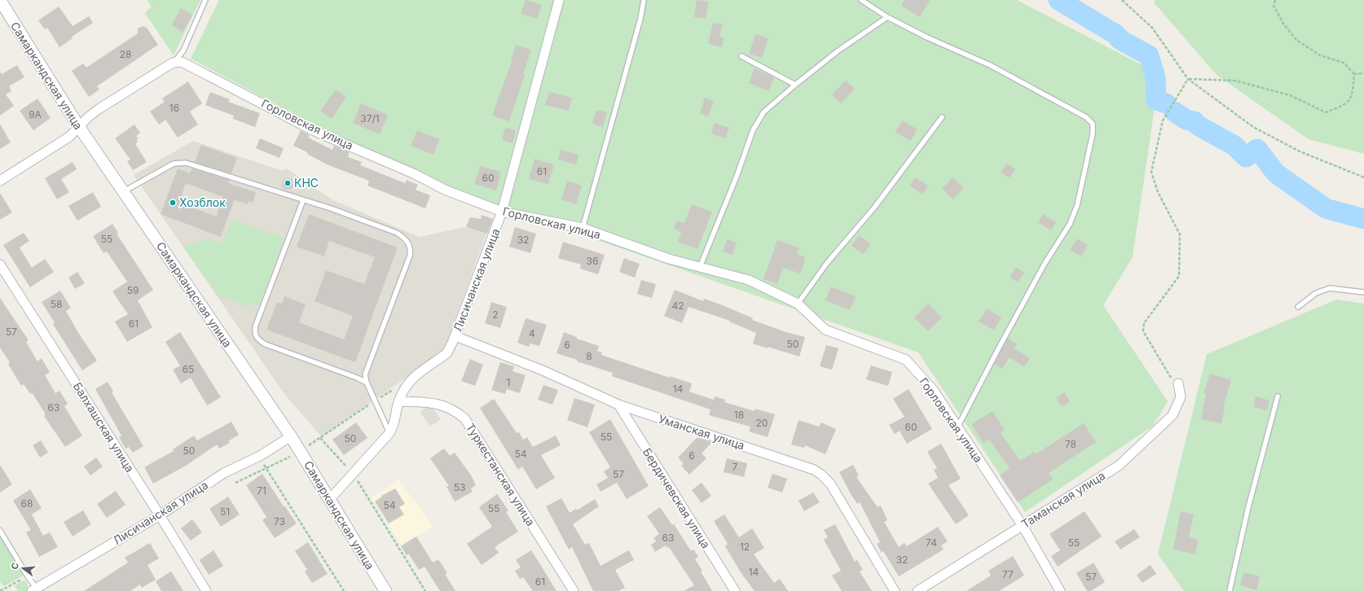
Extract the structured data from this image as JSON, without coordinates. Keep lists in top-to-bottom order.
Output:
{
  "streets": {
    "street": [
      "Самаркандская улица",
      "Горловская улица",
      "Лисичанская улица",
      "Балхашская улица",
      "Уманская улица",
      "Туркестанская улица",
      "Бердичевская улица",
      "Таманская улица"
    ]
  },
  "crossings": [
    ["Самаркандская улица", "Лисичанская улица"],
    ["Горловская улица", "Лисичанская улица"],
    ["Горловская улица", "Таманская улица"],
    ["Лисичанская улица", "Балхашская улица"],
    ["Лисичанская улица", "Уманская улица"],
    ["Лисичанская улица", "Туркестанская улица"],
    ["Уманская улица", "Бердичевская улица"]
  ],
  "places": ["КНС", "Хозблок"],
  "house_numbers": [
    "28",
    "16",
    "9А",
    "37/1",
    "61",
    "60",
    "55",
    "32",
    "36",
    "59",
    "58",
    "42",
    "2",
    "61",
    "57",
    "4",
    "50",
    "6",
    "8",
    "65",
    "1",
    "14",
    "63",
    "18",
    "20",
    "60",
    "55",
    "50",
    "78",
    "50",
    "54",
    "6",
    "7",
    "57",
    "53",
    "71",
    "68",
    "54",
    "55",
    "51",
    "73",
    "63",
    "74",
    "55",
    "12",
    "32",
    "14",
    "77",
    "57",
    "61"
  ],
  "north": "left"
}
